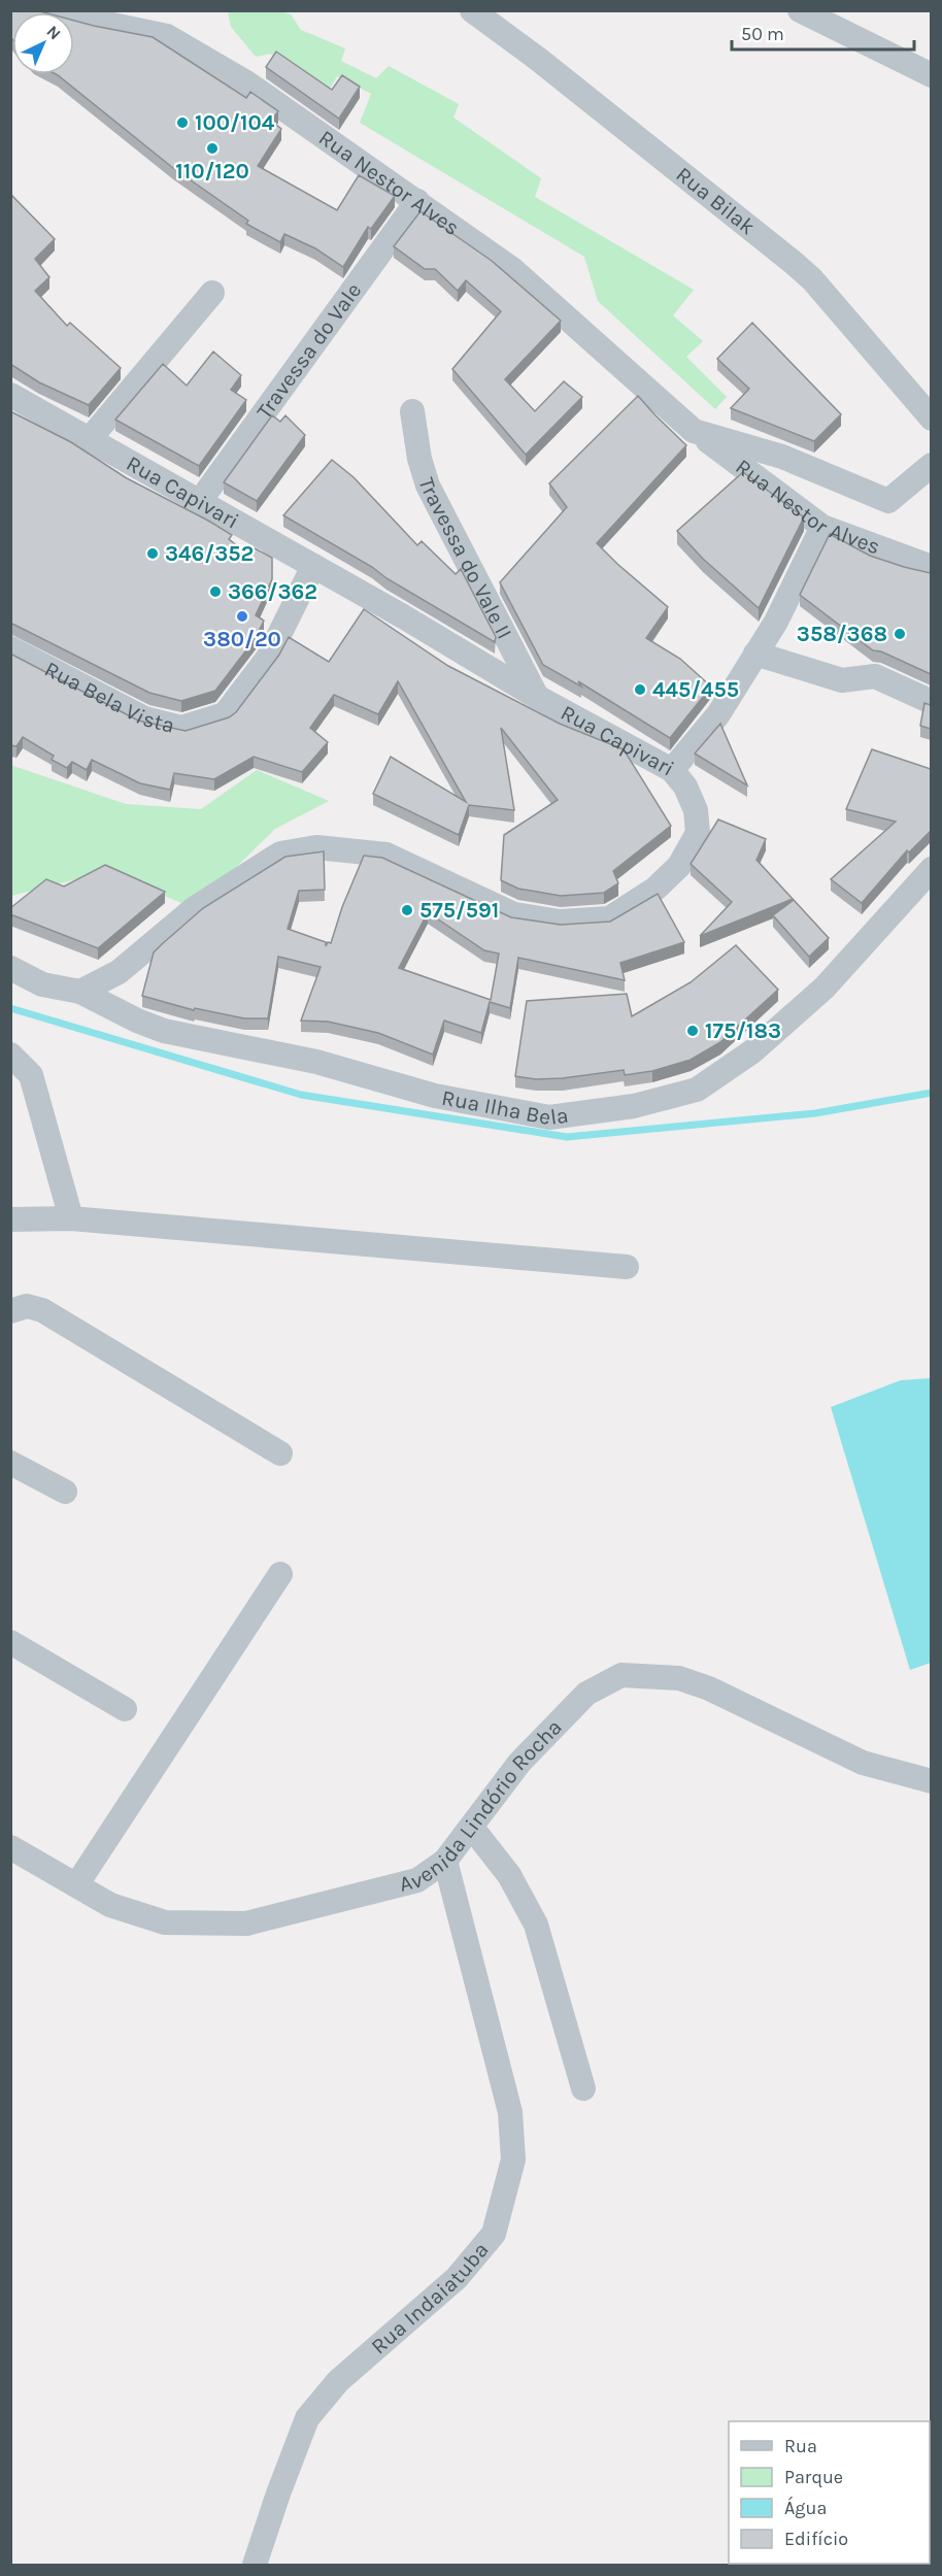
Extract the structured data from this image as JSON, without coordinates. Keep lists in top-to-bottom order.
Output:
{
  "streets": {
    "street": [
      "Rua Nestor Alves",
      "Rua Bilak",
      "Travessa do Vale",
      "Rua Capivari",
      "Travessa do Vale II",
      "Rua Bela Vista",
      "Rua Ilha Bela",
      "Avenida Lindório Rocha",
      "Rua Indaiatuba"
    ]
  },
  "crossings": [
    ["Rua Nestor Alves", "Travessa do Vale"],
    ["Travessa do Vale", "Rua Capivari"],
    ["Rua Capivari", "Travessa do Vale II"],
    ["Rua Capivari", "Rua Bela Vista"],
    ["Rua Capivari", "Rua Ilha Bela"],
    ["Avenida Lindório Rocha", "Rua Indaiatuba"]
  ],
  "places": [
    "100/104",
    "110/120",
    "346/352",
    "366/362",
    "380/20",
    "358/368",
    "445/455",
    "575/591",
    "175/183"
  ],
  "legend": [
    "Rua",
    "Parque",
    "Água",
    "Edifício"
  ],
  "scale_bar": "50 m",
  "north": "top right"
}
